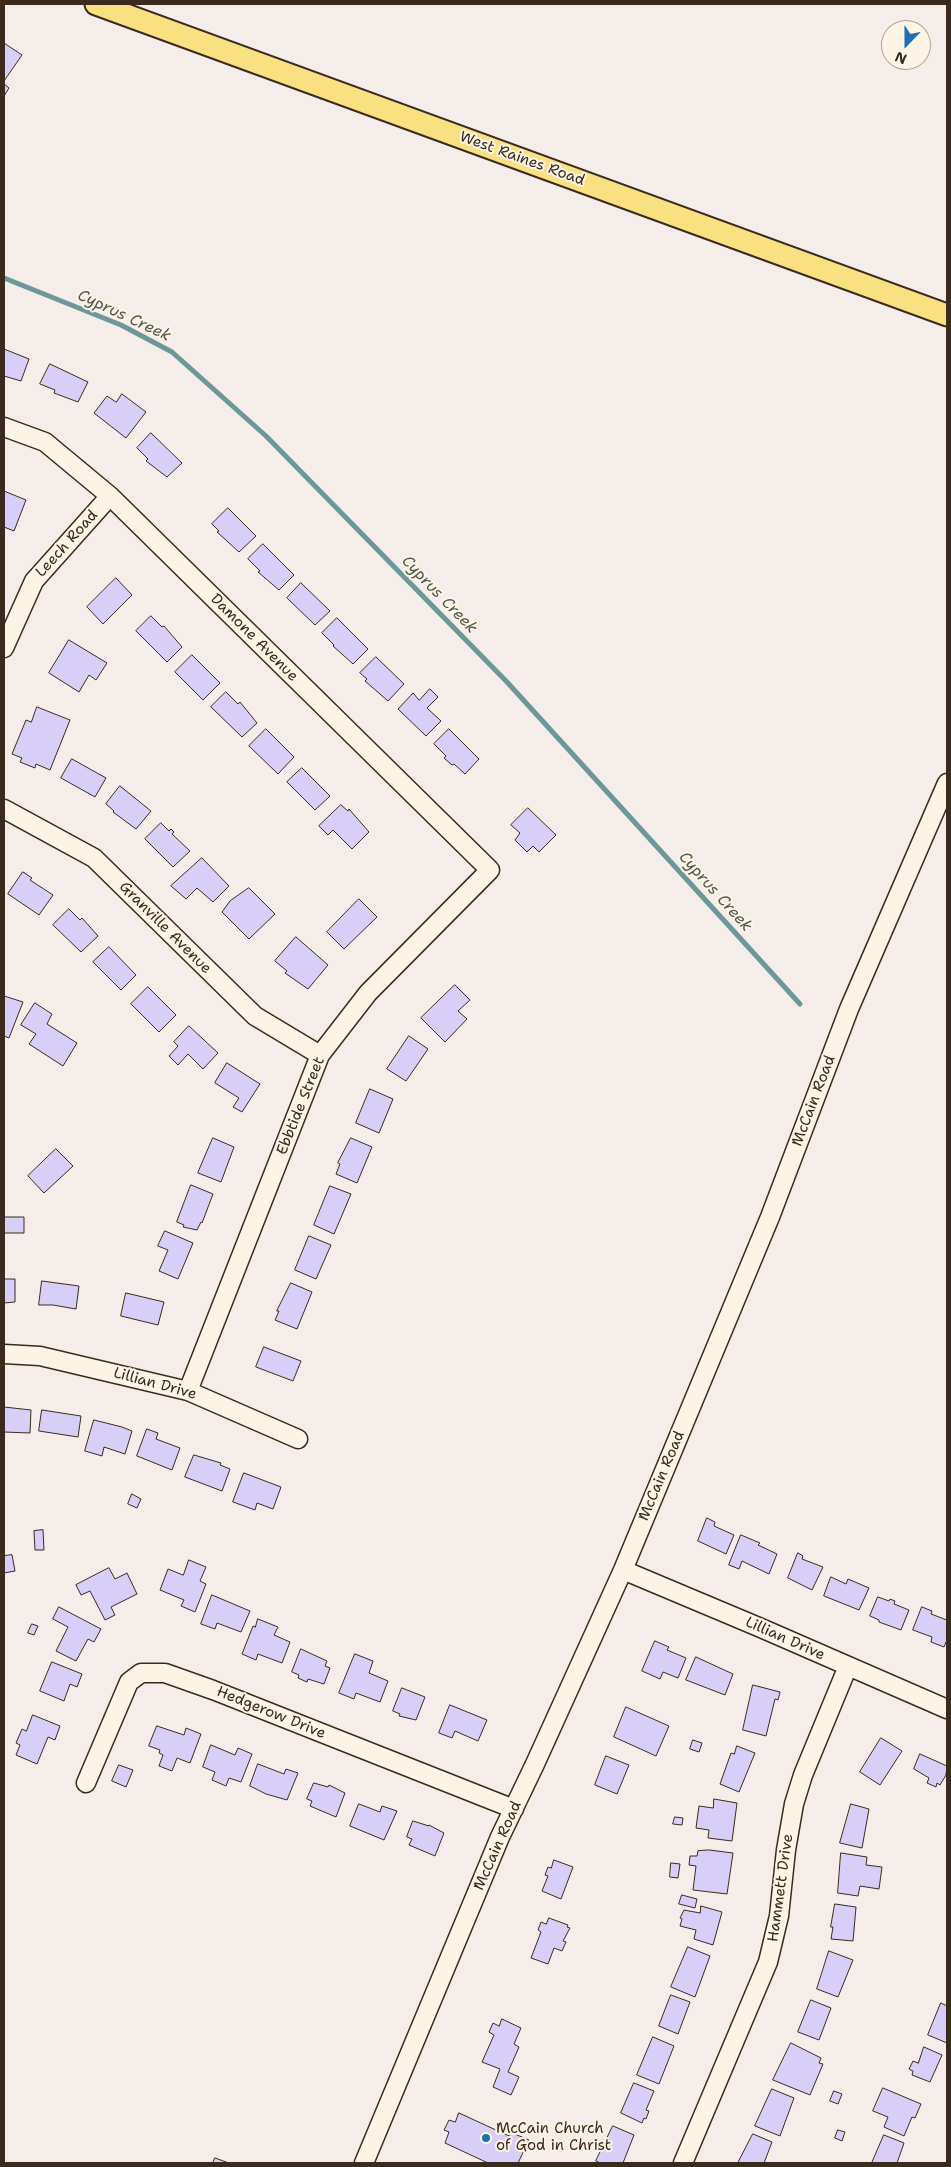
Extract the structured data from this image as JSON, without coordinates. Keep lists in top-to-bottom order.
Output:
{
  "streets": {
    "main road": ["West Raines Road"],
    "street": [
      "Leech Road",
      "Damone Avenue",
      "Granville Avenue",
      "McCain Road",
      "Ebbtide Street",
      "Lillian Drive",
      "Hedgerow Drive",
      "Hammett Drive"
    ]
  },
  "crossings": [
    ["Leech Road", "Damone Avenue"],
    ["Damone Avenue", "Ebbtide Street"],
    ["Granville Avenue", "Ebbtide Street"],
    ["McCain Road", "Lillian Drive"],
    ["McCain Road", "Hedgerow Drive"],
    ["Ebbtide Street", "Lillian Drive"],
    ["Lillian Drive", "Hammett Drive"]
  ],
  "water": ["Cyprus Creek"],
  "places": ["McCain Church of God in Christ"],
  "north": "bottom"
}
